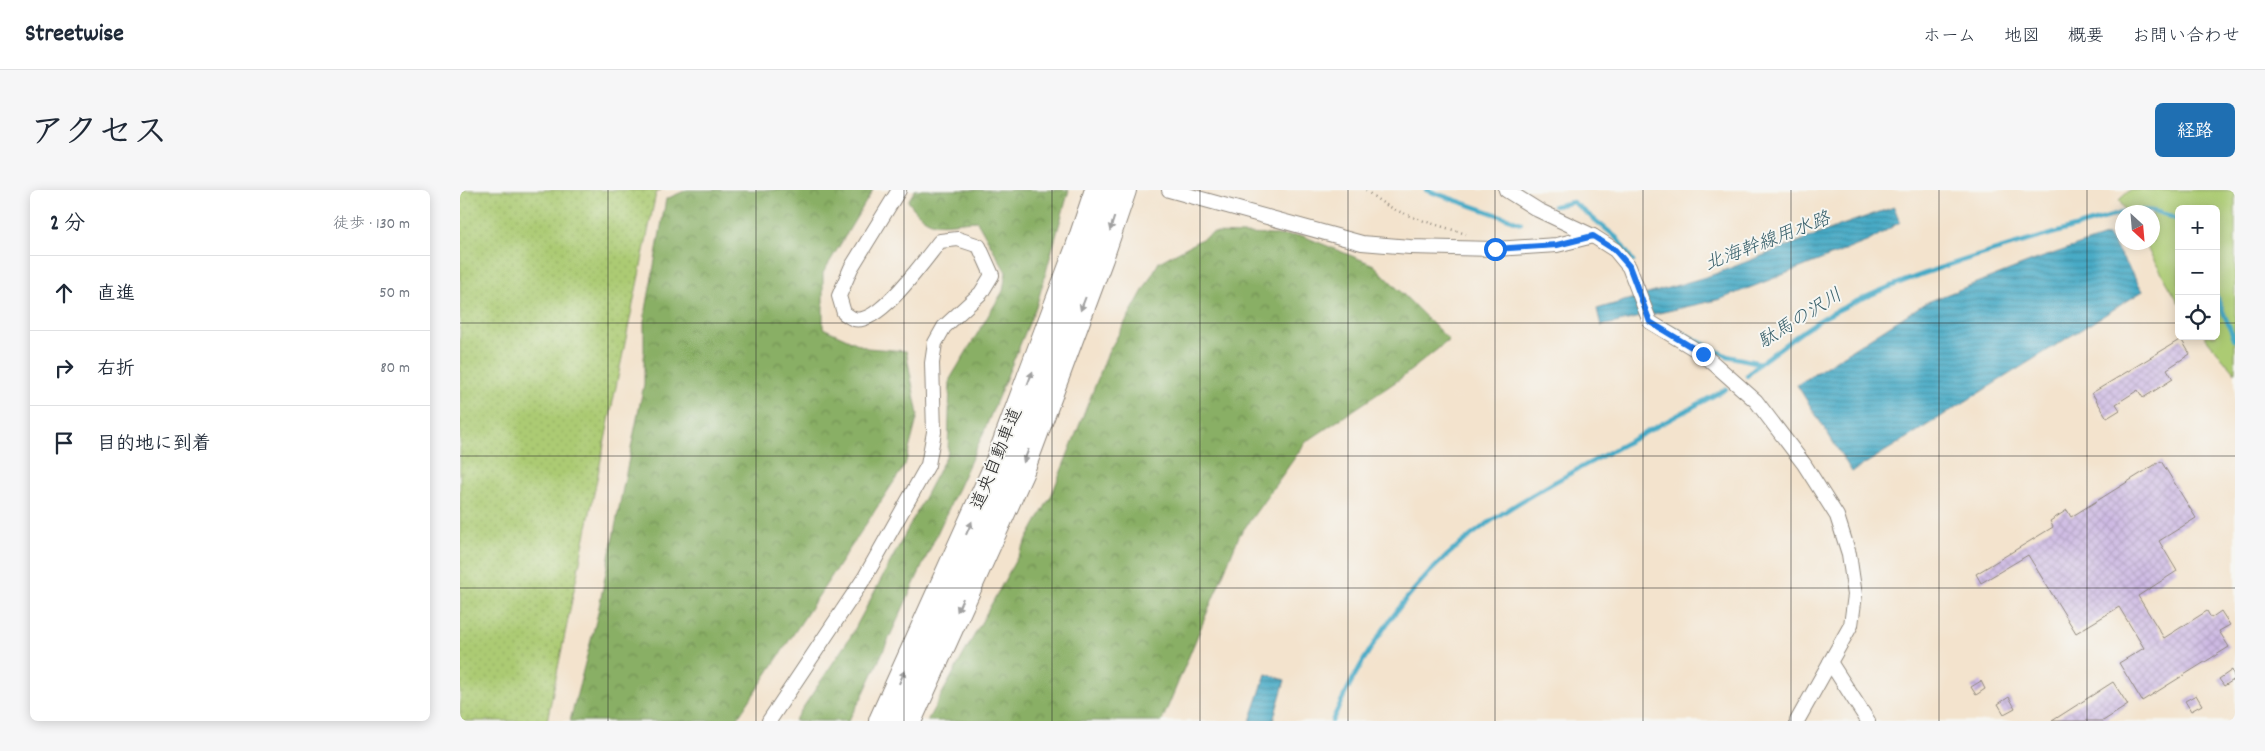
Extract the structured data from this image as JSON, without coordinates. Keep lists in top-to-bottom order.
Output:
{
  "streets": {
    "highway": ["道央自動車道"]
  },
  "water": ["北海幹線用水路", "駄馬の沢川"],
  "north": "bottom right",
  "page": {
    "header": "Streetwise",
    "nav": [
      "ホーム",
      "地図",
      "概要",
      "お問い合わせ"
    ],
    "title": "アクセス",
    "buttons": "経路",
    "heading": ["2 分", "徒歩 · 130 m"],
    "map_buttons": ["+", "−"],
    "list": [
      ["直進", "50 m"],
      ["右折", "80 m"],
      "目的地に到着"
    ]
  }
}
